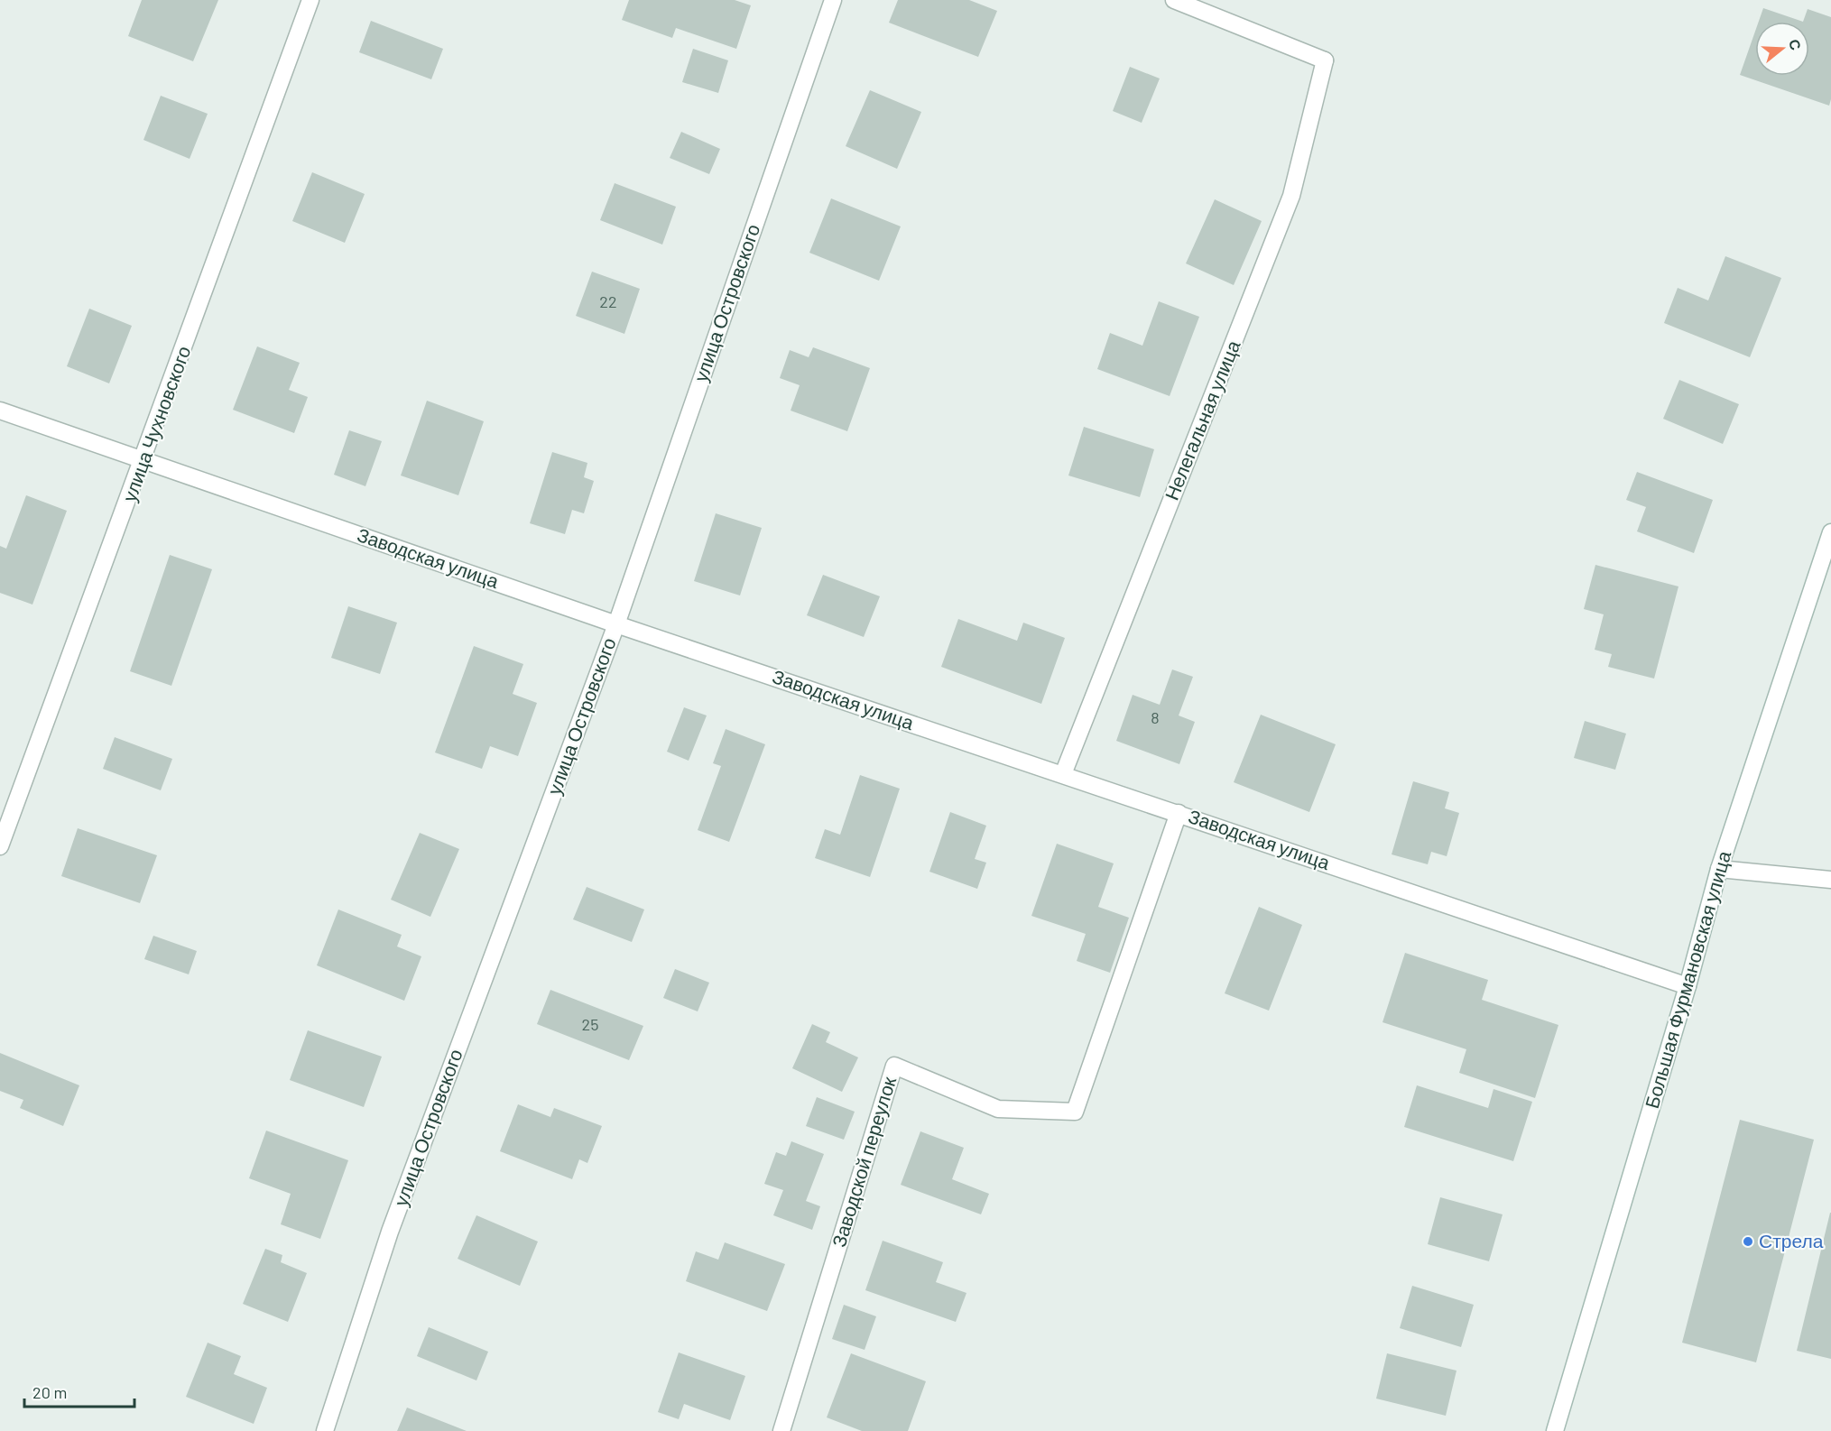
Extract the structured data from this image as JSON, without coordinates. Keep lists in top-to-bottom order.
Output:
{
  "streets": {
    "street": [
      "улица Островского",
      "Нелегальная улица",
      "улица Чухновского",
      "Заводская улица",
      "Большая Фурмановская улица",
      "Заводской переулок"
    ]
  },
  "crossings": [
    ["улица Островского", "Заводская улица"],
    ["Нелегальная улица", "Заводская улица"],
    ["улица Чухновского", "Заводская улица"],
    ["Заводская улица", "Большая Фурмановская улица"],
    ["Заводская улица", "Заводской переулок"]
  ],
  "places": ["Стрела"],
  "house_numbers": ["22", "8", "25"],
  "scale_bar": "20 m",
  "north": "right"
}
